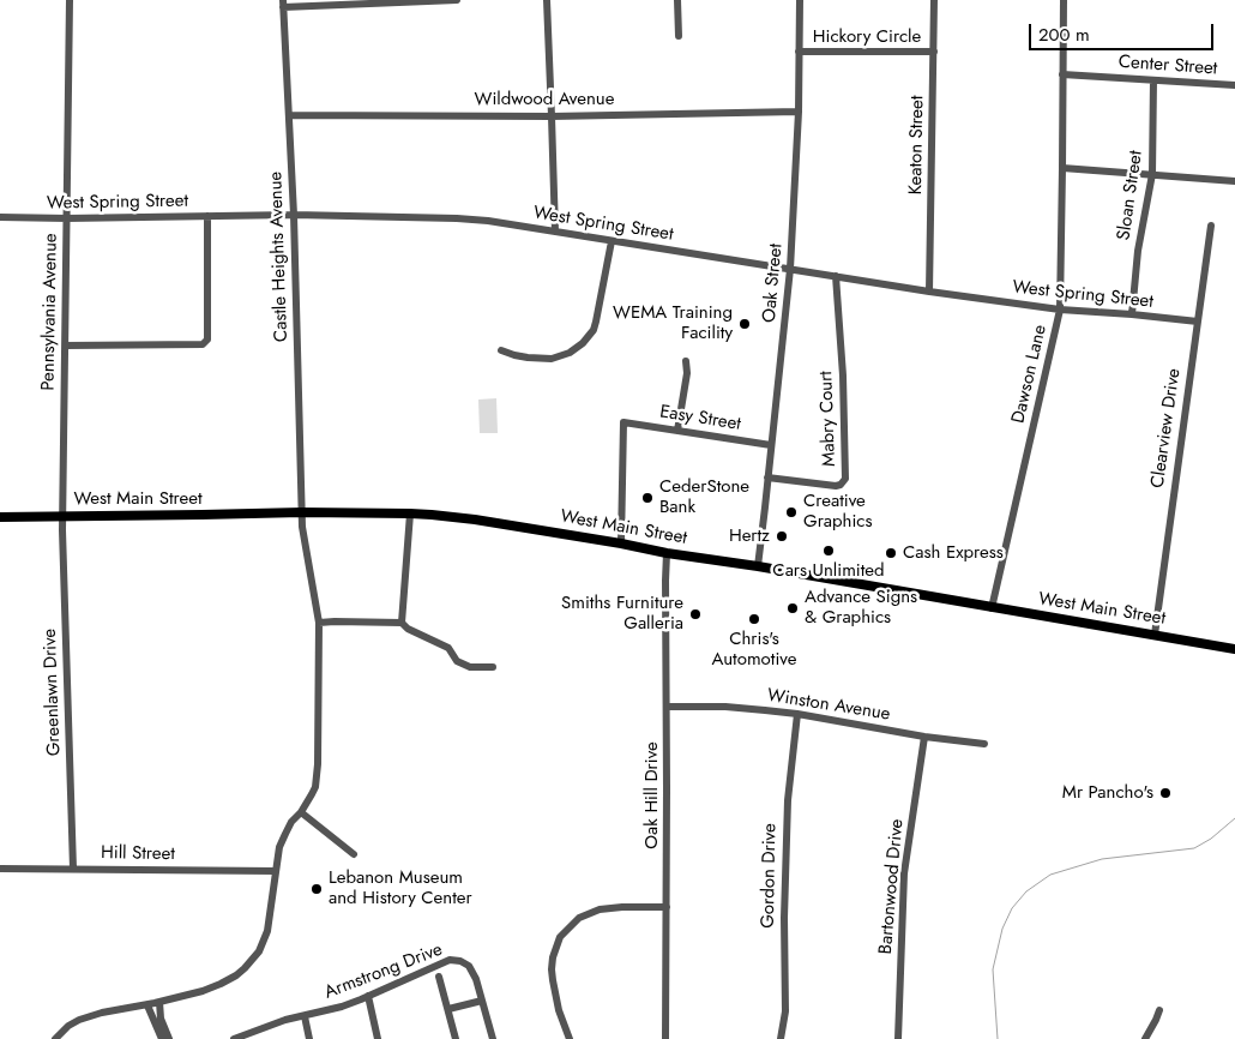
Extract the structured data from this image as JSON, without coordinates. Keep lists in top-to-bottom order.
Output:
{
  "streets": {
    "main road": ["West Main Street"],
    "street": [
      "Hickory Circle",
      "Center Street",
      "Wildwood Avenue",
      "Keaton Street",
      "Sloan Street",
      "West Spring Street",
      "Castle Heights Avenue",
      "Oak Street",
      "Pennsylvania Avenue",
      "Dawson Lane",
      "Easy Street",
      "Mabry Court",
      "Clearview Drive",
      "Greenlawn Drive",
      "Winston Avenue",
      "Oak Hill Drive",
      "Hill Street",
      "Gordon Drive",
      "Bartonwood Drive",
      "Armstrong Drive"
    ]
  },
  "crossings": [
    ["Hickory Circle", "Keaton Street"],
    ["Hickory Circle", "Oak Street"],
    ["Center Street", "Sloan Street"],
    ["Center Street", "Dawson Lane"],
    ["Wildwood Avenue", "Castle Heights Avenue"],
    ["Wildwood Avenue", "Oak Street"],
    ["Keaton Street", "West Spring Street"],
    ["Sloan Street", "West Spring Street"],
    ["West Spring Street", "Castle Heights Avenue"],
    ["West Spring Street", "Oak Street"],
    ["West Spring Street", "Pennsylvania Avenue"],
    ["West Spring Street", "Dawson Lane"],
    ["West Spring Street", "Mabry Court"],
    ["West Spring Street", "Clearview Drive"],
    ["Castle Heights Avenue", "West Main Street"],
    ["Castle Heights Avenue", "Hill Street"],
    ["Oak Street", "Easy Street"],
    ["Oak Street", "Mabry Court"],
    ["Oak Street", "West Main Street"],
    ["Pennsylvania Avenue", "West Main Street"],
    ["Pennsylvania Avenue", "Greenlawn Drive"],
    ["Dawson Lane", "West Main Street"],
    ["Easy Street", "West Main Street"],
    ["Clearview Drive", "West Main Street"],
    ["West Main Street", "Greenlawn Drive"],
    ["West Main Street", "Oak Hill Drive"],
    ["Greenlawn Drive", "Hill Street"],
    ["Winston Avenue", "Oak Hill Drive"],
    ["Winston Avenue", "Gordon Drive"],
    ["Winston Avenue", "Bartonwood Drive"]
  ],
  "places": [
    "WEMA Training Facility",
    "CederStone Bank",
    "Creative Graphics",
    "Hertz",
    "Cars Unlimited",
    "Cash Express",
    "Advance Signs & Graphics",
    "Smiths Furniture Galleria",
    "Chris's Automotive",
    "Mr Pancho's",
    "Lebanon Museum and History Center"
  ],
  "scale_bar": "200 m"
}
